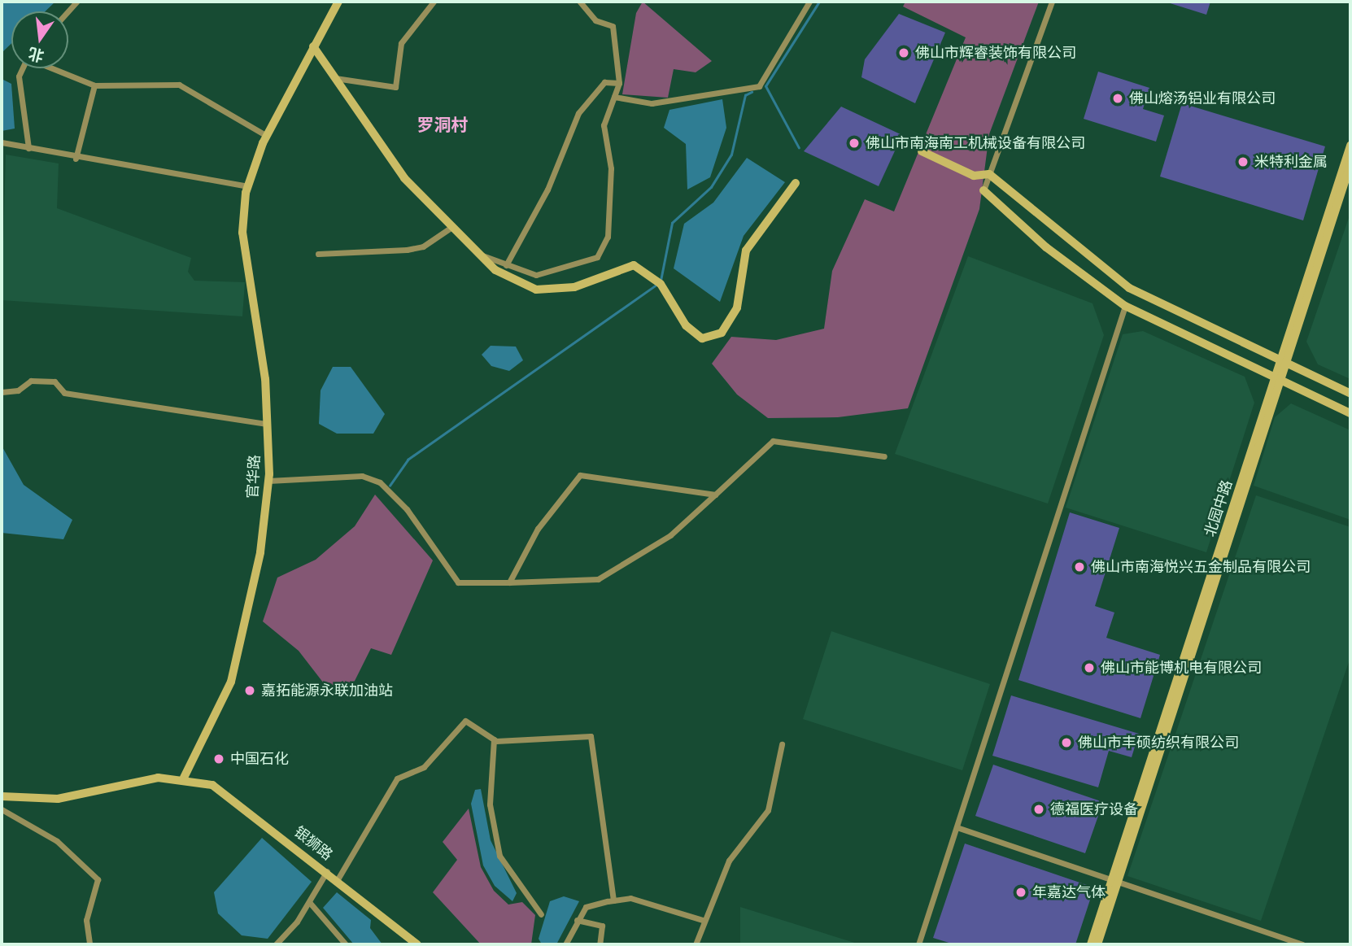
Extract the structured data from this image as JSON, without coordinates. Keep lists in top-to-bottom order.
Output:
{
  "streets": {
    "street": ["官华路", "北园中路", "银狮路"]
  },
  "crossings": [
    ["官华路", "银狮路"]
  ],
  "districts": ["罗洞村"],
  "places": [
    "佛山市辉睿装饰有限公司",
    "佛山熔汤铝业有限公司",
    "佛山市南海南工机械设备有限公司",
    "米特利金属",
    "佛山市南海悦兴五金制品有限公司",
    "佛山市能博机电有限公司",
    "嘉拓能源永联加油站",
    "佛山市丰硕纺织有限公司",
    "中国石化",
    "德福医疗设备",
    "年嘉达气体"
  ],
  "north": "bottom"
}
